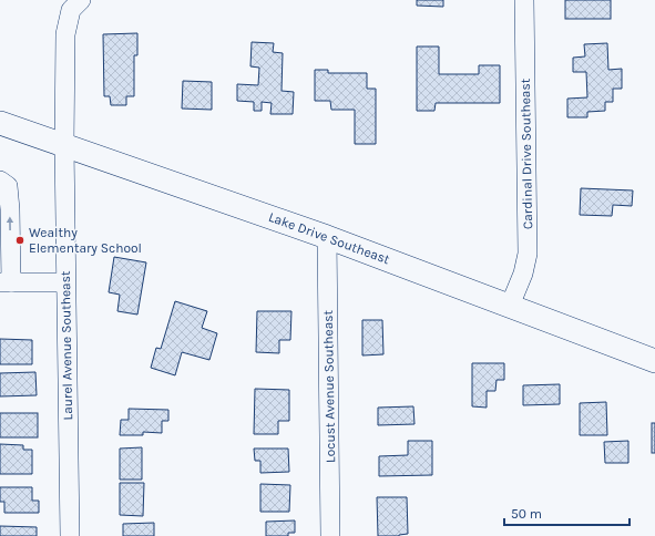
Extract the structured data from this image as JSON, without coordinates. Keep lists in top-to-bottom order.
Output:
{
  "streets": {
    "main road": ["Lake Drive Southeast"],
    "street": ["Cardinal Drive Southeast", "Laurel Avenue Southeast", "Locust Avenue Southeast"]
  },
  "crossings": [
    ["Cardinal Drive Southeast", "Lake Drive Southeast"],
    ["Lake Drive Southeast", "Laurel Avenue Southeast"],
    ["Lake Drive Southeast", "Locust Avenue Southeast"]
  ],
  "places": ["Wealthy Elementary School"],
  "scale_bar": "50 m"
}
